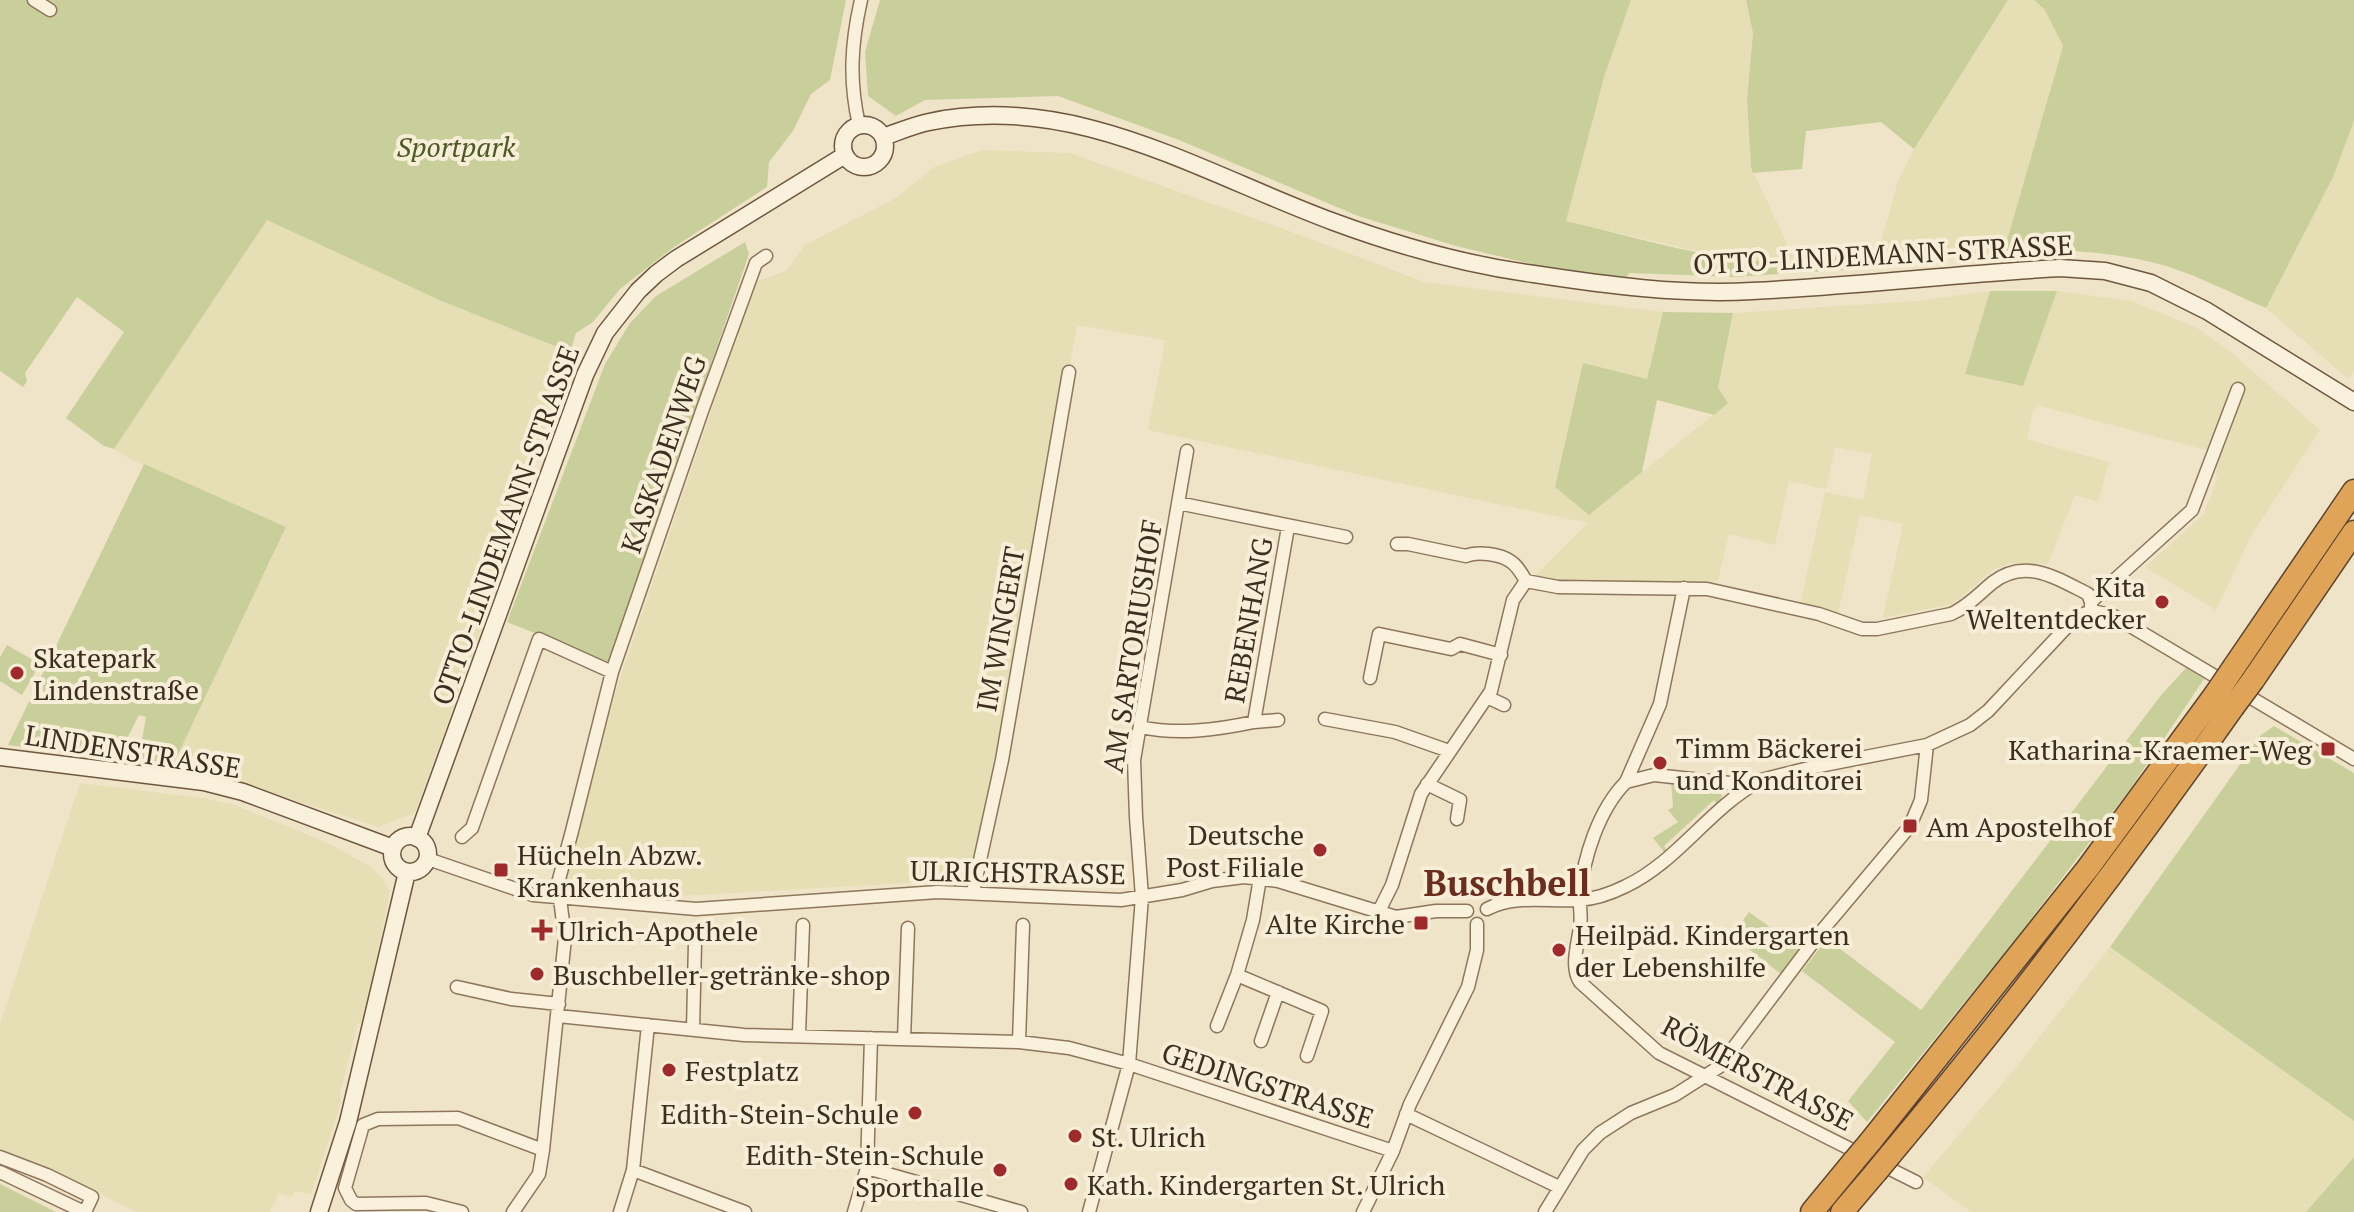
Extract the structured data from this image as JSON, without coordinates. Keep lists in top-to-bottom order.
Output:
{
  "streets": {
    "street": [
      "OTTO-LINDEMANN-STRASSE",
      "KASKADENWEG",
      "REBENHANG",
      "IM WINGERT",
      "AM SARTORIUSHOF",
      "LINDENSTRASSE",
      "ULRICHSTRASSE",
      "RÖMERSTRASSE",
      "GEDINGSTRASSE"
    ]
  },
  "crossings": [
    ["OTTO-LINDEMANN-STRASSE", "LINDENSTRASSE"],
    ["KASKADENWEG", "ULRICHSTRASSE"],
    ["KASKADENWEG", "GEDINGSTRASSE"],
    ["REBENHANG", "AM SARTORIUSHOF"],
    ["IM WINGERT", "ULRICHSTRASSE"],
    ["AM SARTORIUSHOF", "ULRICHSTRASSE"],
    ["AM SARTORIUSHOF", "GEDINGSTRASSE"]
  ],
  "districts": ["Buschbell"],
  "parks": ["Sportpark"],
  "places": {
    "other": [
      "Kita Weltentdecker",
      "Skatepark Lindenstraße",
      "Timm Bäckerei und Konditorei",
      "Deutsche Post Filiale",
      "Heilpäd. Kindergarten der Lebenshilfe",
      "Buschbeller-getränke-shop",
      "Festplatz",
      "Edith-Stein-Schule",
      "St. Ulrich",
      "Edith-Stein-Schule Sporthalle",
      "Kath. Kindergarten St. Ulrich"
    ],
    "transit": [
      "Katharina-Kraemer-Weg",
      "Am Apostelhof",
      "Hücheln Abzw. Krankenhaus",
      "Alte Kirche"
    ],
    "health": ["Ulrich-Apothele"]
  }
}
